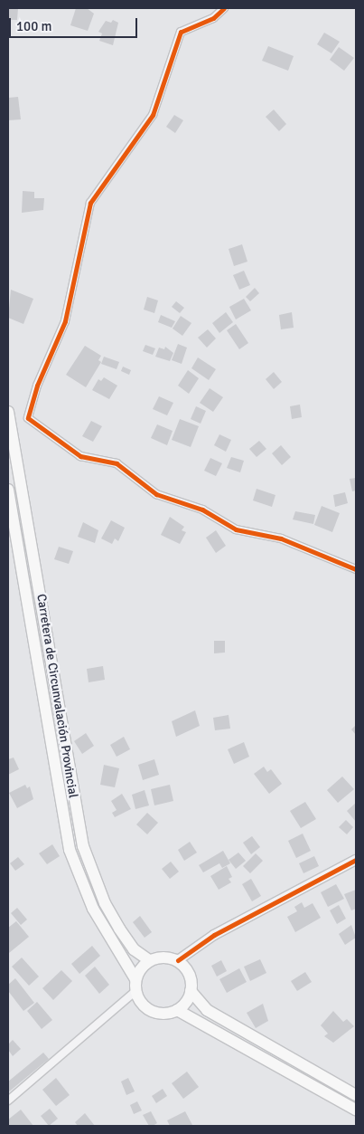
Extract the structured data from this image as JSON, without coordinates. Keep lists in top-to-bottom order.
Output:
{
  "streets": {
    "highway": ["Carretera de Circunvalación Provincial"]
  },
  "scale_bar": "100 m"
}
